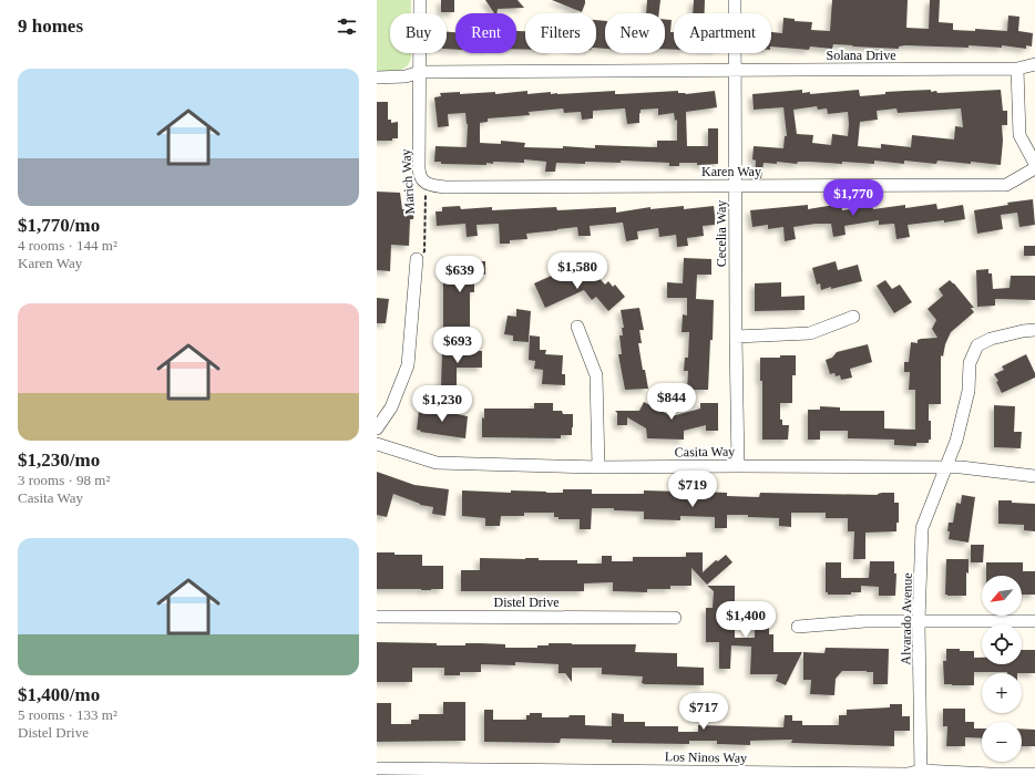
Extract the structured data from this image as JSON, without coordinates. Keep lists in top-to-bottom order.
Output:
{
  "streets": {
    "street": [
      "Solana Drive",
      "Karen Way",
      "Marich Way",
      "Cecelia Way",
      "Casita Way",
      "Distel Drive",
      "Alvarado Avenue",
      "Los Ninos Way"
    ]
  },
  "crossings": [
    ["Solana Drive", "Marich Way"],
    ["Solana Drive", "Cecelia Way"],
    ["Karen Way", "Marich Way"],
    ["Karen Way", "Cecelia Way"],
    ["Cecelia Way", "Casita Way"],
    ["Casita Way", "Alvarado Avenue"],
    ["Alvarado Avenue", "Los Ninos Way"]
  ],
  "north": "bottom left",
  "page": {
    "heading": "9 homes",
    "chip": [
      "Buy",
      "Rent",
      "Filters",
      "New",
      "Apartment"
    ],
    "list": [
      {
        "name": "$1,770/mo",
        "note": "4 rooms · 144 m² · Karen Way"
      },
      {
        "name": "$1,230/mo",
        "note": "3 rooms · 98 m² · Casita Way"
      },
      {
        "name": "$1,400/mo",
        "note": "5 rooms · 133 m² · Distel Drive"
      }
    ],
    "price": [
      "$1,770",
      "$1,580",
      "$639",
      "$693",
      "$844",
      "$1,230",
      "$719",
      "$1,400",
      "$717"
    ],
    "map_buttons": ["+", "−"]
  }
}
